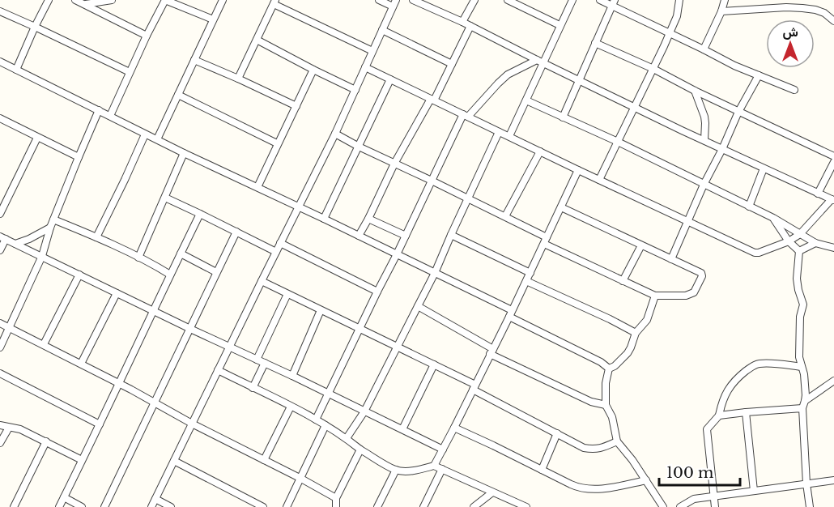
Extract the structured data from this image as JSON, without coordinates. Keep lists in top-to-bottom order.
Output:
{
  "scale_bar": "100 m",
  "north": "top"
}
